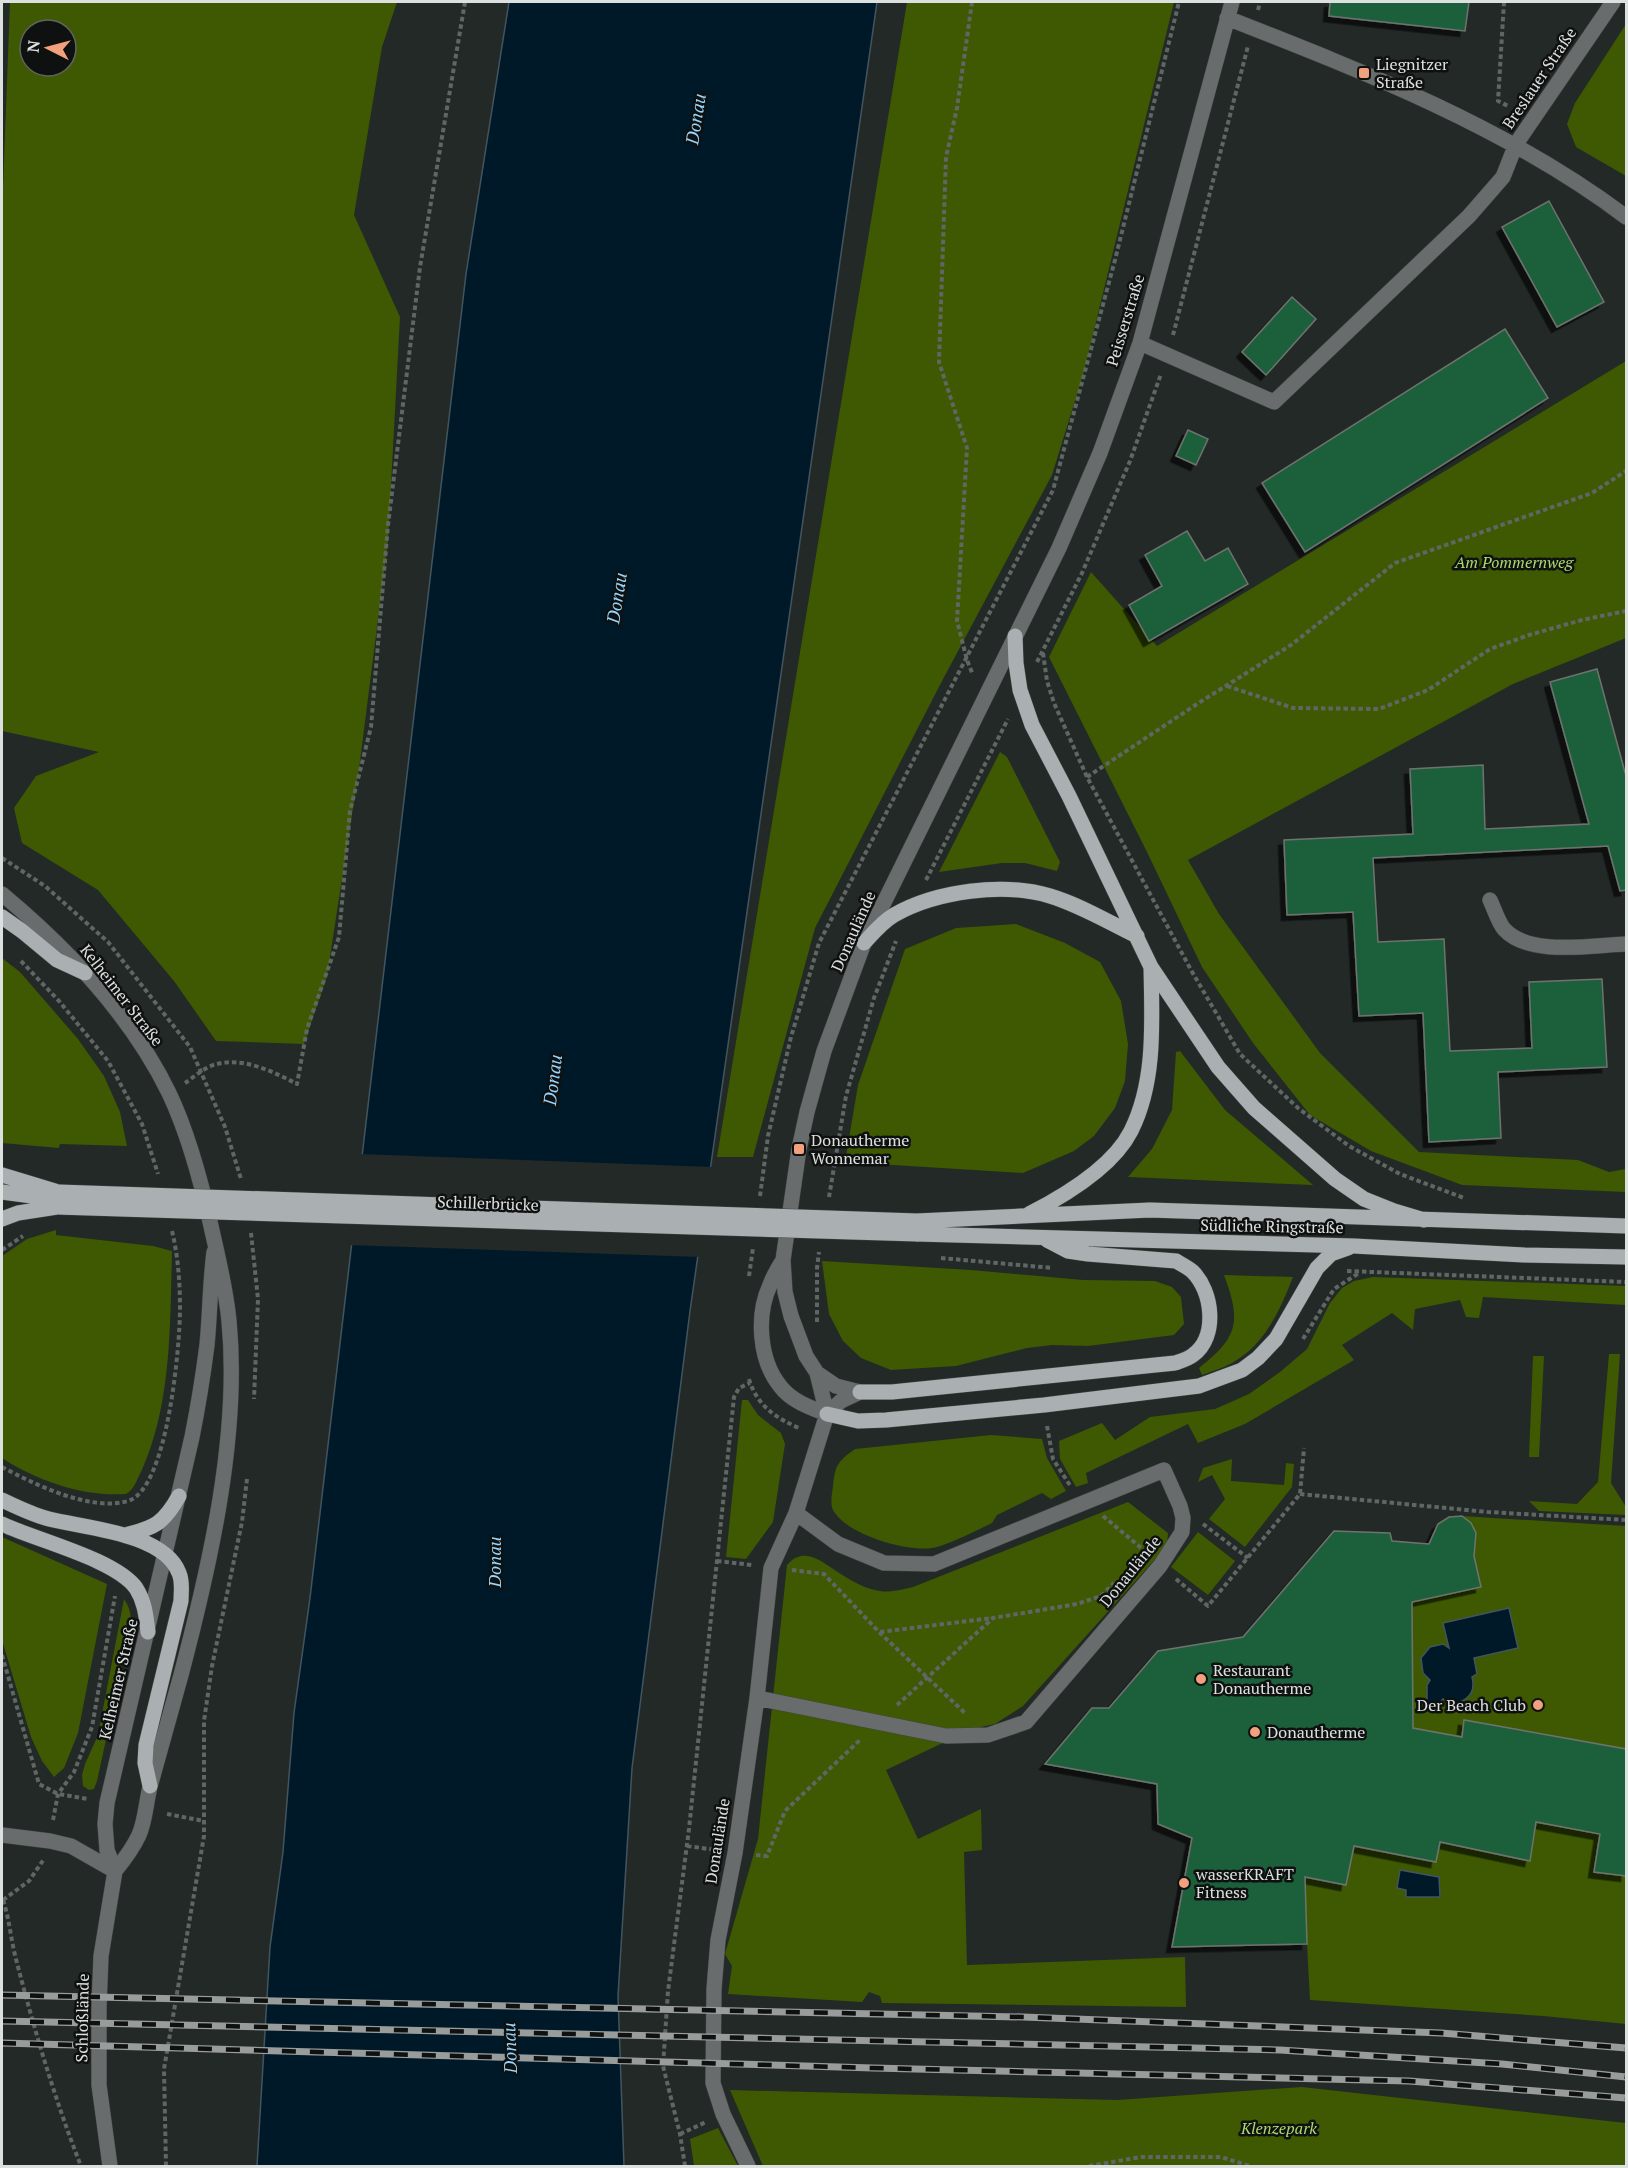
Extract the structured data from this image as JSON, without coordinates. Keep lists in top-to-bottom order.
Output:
{
  "streets": {
    "main road": ["Schillerbrücke", "Südliche Ringstraße"],
    "street": [
      "Breslauer Straße",
      "Peisserstraße",
      "Donaulände",
      "Kelheimer Straße",
      "Schloßlände"
    ]
  },
  "crossings": [
    ["Peisserstraße", "Donaulände"],
    ["Kelheimer Straße", "Schloßlände"],
    ["Schillerbrücke", "Südliche Ringstraße"]
  ],
  "water": ["Donau"],
  "parks": ["Am Pommernweg", "Klenzepark"],
  "places": {
    "transit": ["Liegnitzer Straße", "Donautherme Wonnemar"],
    "other": [
      "Restaurant Donautherme",
      "Der Beach Club",
      "Donautherme",
      "wasserKRAFT Fitness"
    ]
  },
  "north": "left"
}
